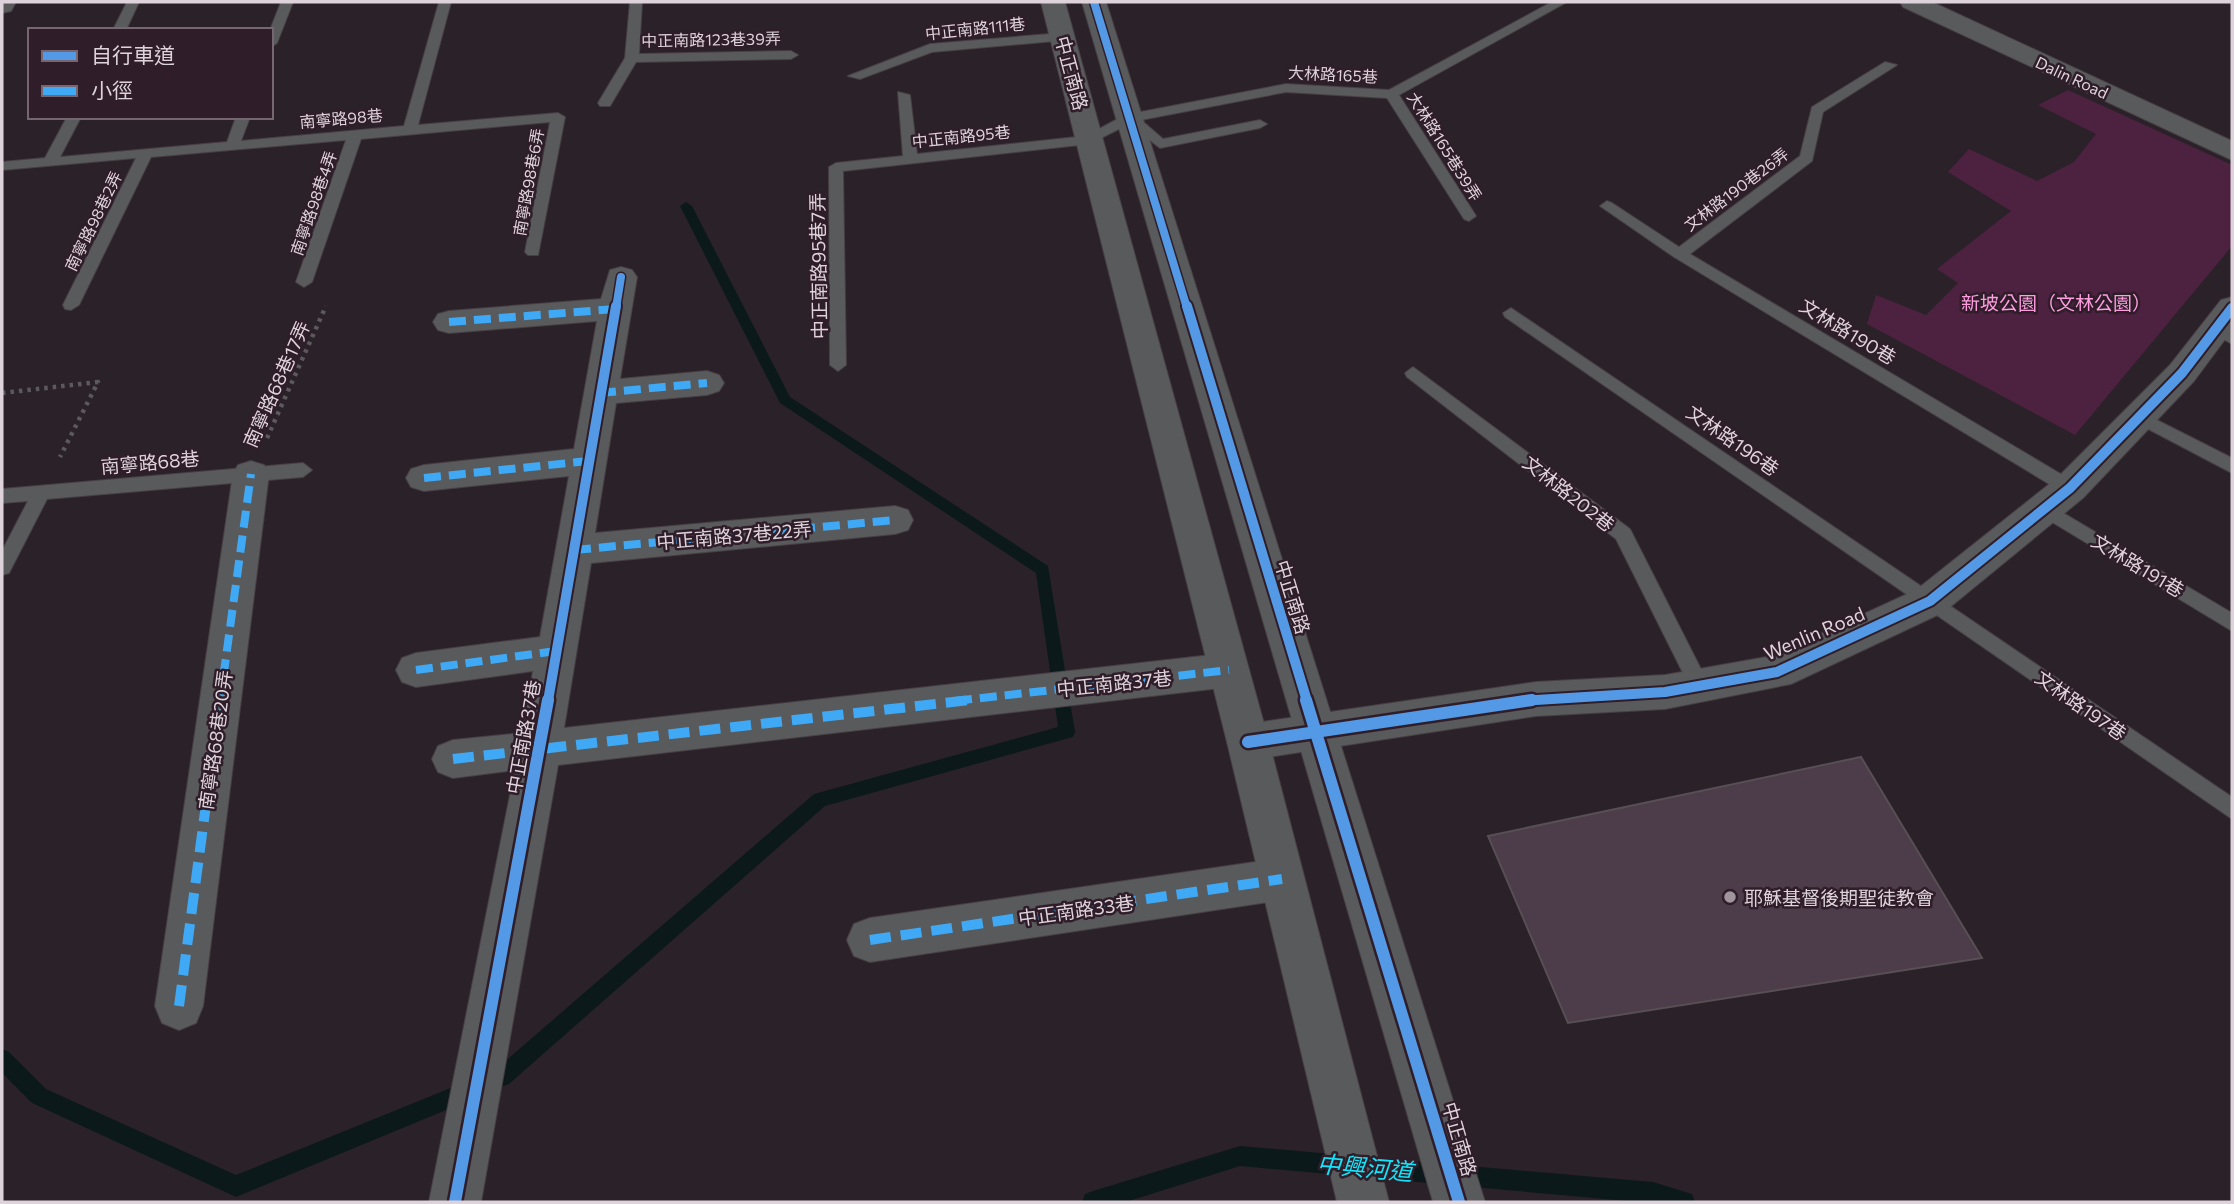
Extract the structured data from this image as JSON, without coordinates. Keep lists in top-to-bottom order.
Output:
{
  "streets": {
    "street": [
      "中正南路",
      "Dalin Road",
      "中正南路37巷22弄",
      "Wenlin Road",
      "中正南路37巷",
      "南寧路68巷20弄",
      "中正南路33巷"
    ],
    "lane": [
      "中正南路111巷",
      "中正南路123巷39弄",
      "大林路165巷",
      "南寧路98巷",
      "中正南路95巷",
      "大林路165巷39弄",
      "南寧路98巷6弄",
      "文林路190巷26弄",
      "南寧路98巷4弄",
      "南寧路98巷2弄",
      "中正南路95巷7弄",
      "文林路190巷",
      "文林路196巷",
      "南寧路68巷",
      "文林路202巷",
      "文林路191巷",
      "文林路197巷"
    ],
    "path": ["南寧路68巷17弄"]
  },
  "crossings": [
    ["中正南路111巷", "中正南路"],
    ["中正南路", "大林路165巷"],
    ["中正南路", "中正南路95巷"],
    ["中正南路", "Wenlin Road"],
    ["中正南路", "中正南路37巷"],
    ["中正南路", "中正南路33巷"],
    ["大林路165巷", "中正南路95巷"],
    ["大林路165巷", "大林路165巷39弄"],
    ["南寧路98巷", "南寧路98巷6弄"],
    ["南寧路98巷", "南寧路98巷4弄"],
    ["南寧路98巷", "南寧路98巷2弄"],
    ["中正南路95巷", "中正南路95巷7弄"],
    ["文林路190巷26弄", "文林路190巷"],
    ["文林路190巷", "文林路191巷"],
    ["文林路190巷", "Wenlin Road"],
    ["南寧路68巷17弄", "南寧路68巷"],
    ["南寧路68巷17弄", "南寧路68巷20弄"],
    ["文林路196巷", "Wenlin Road"],
    ["文林路196巷", "文林路197巷"],
    ["南寧路68巷", "南寧路68巷20弄"],
    ["文林路202巷", "Wenlin Road"],
    ["中正南路37巷22弄", "中正南路37巷"],
    ["文林路191巷", "Wenlin Road"],
    ["Wenlin Road", "文林路197巷"]
  ],
  "water": ["中興河道"],
  "parks": ["新坡公園（文林公園）"],
  "places": ["耶穌基督後期聖徒教會"],
  "legend": ["自行車道", "小徑"]
}
